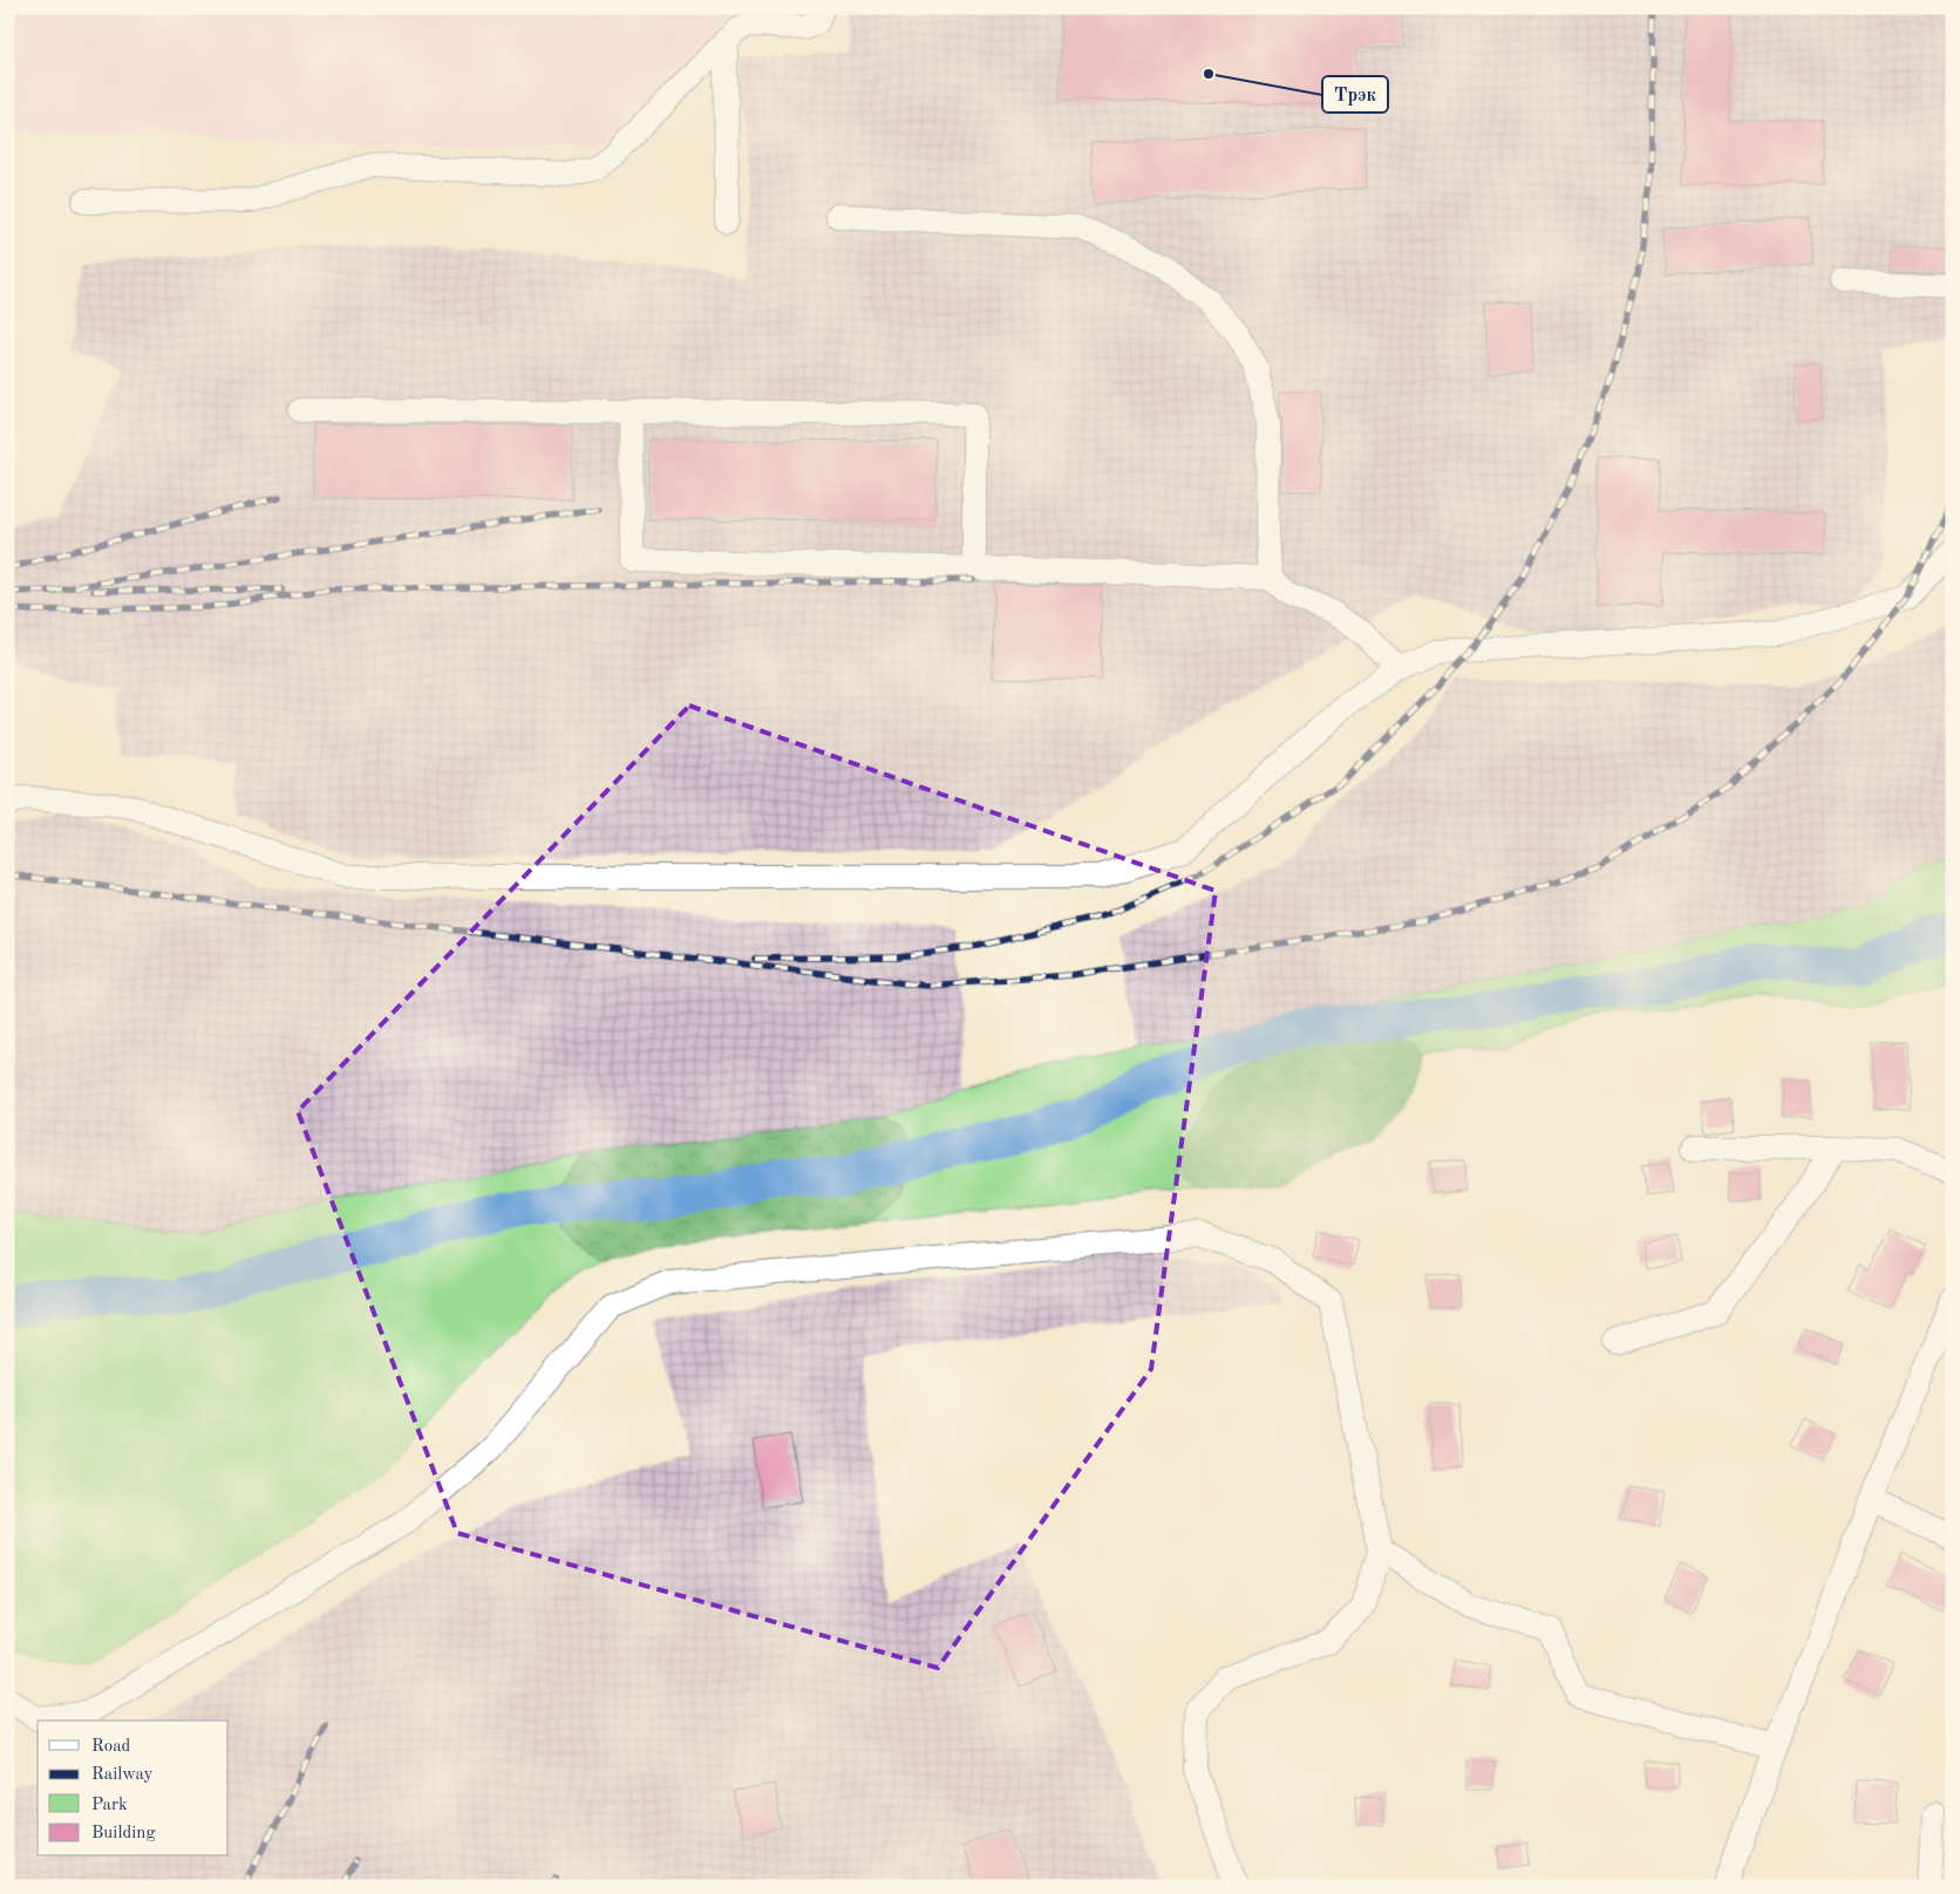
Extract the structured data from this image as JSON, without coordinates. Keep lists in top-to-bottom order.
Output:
{
  "places": ["Трэк"],
  "legend": [
    "Road",
    "Railway",
    "Park",
    "Building"
  ]
}
